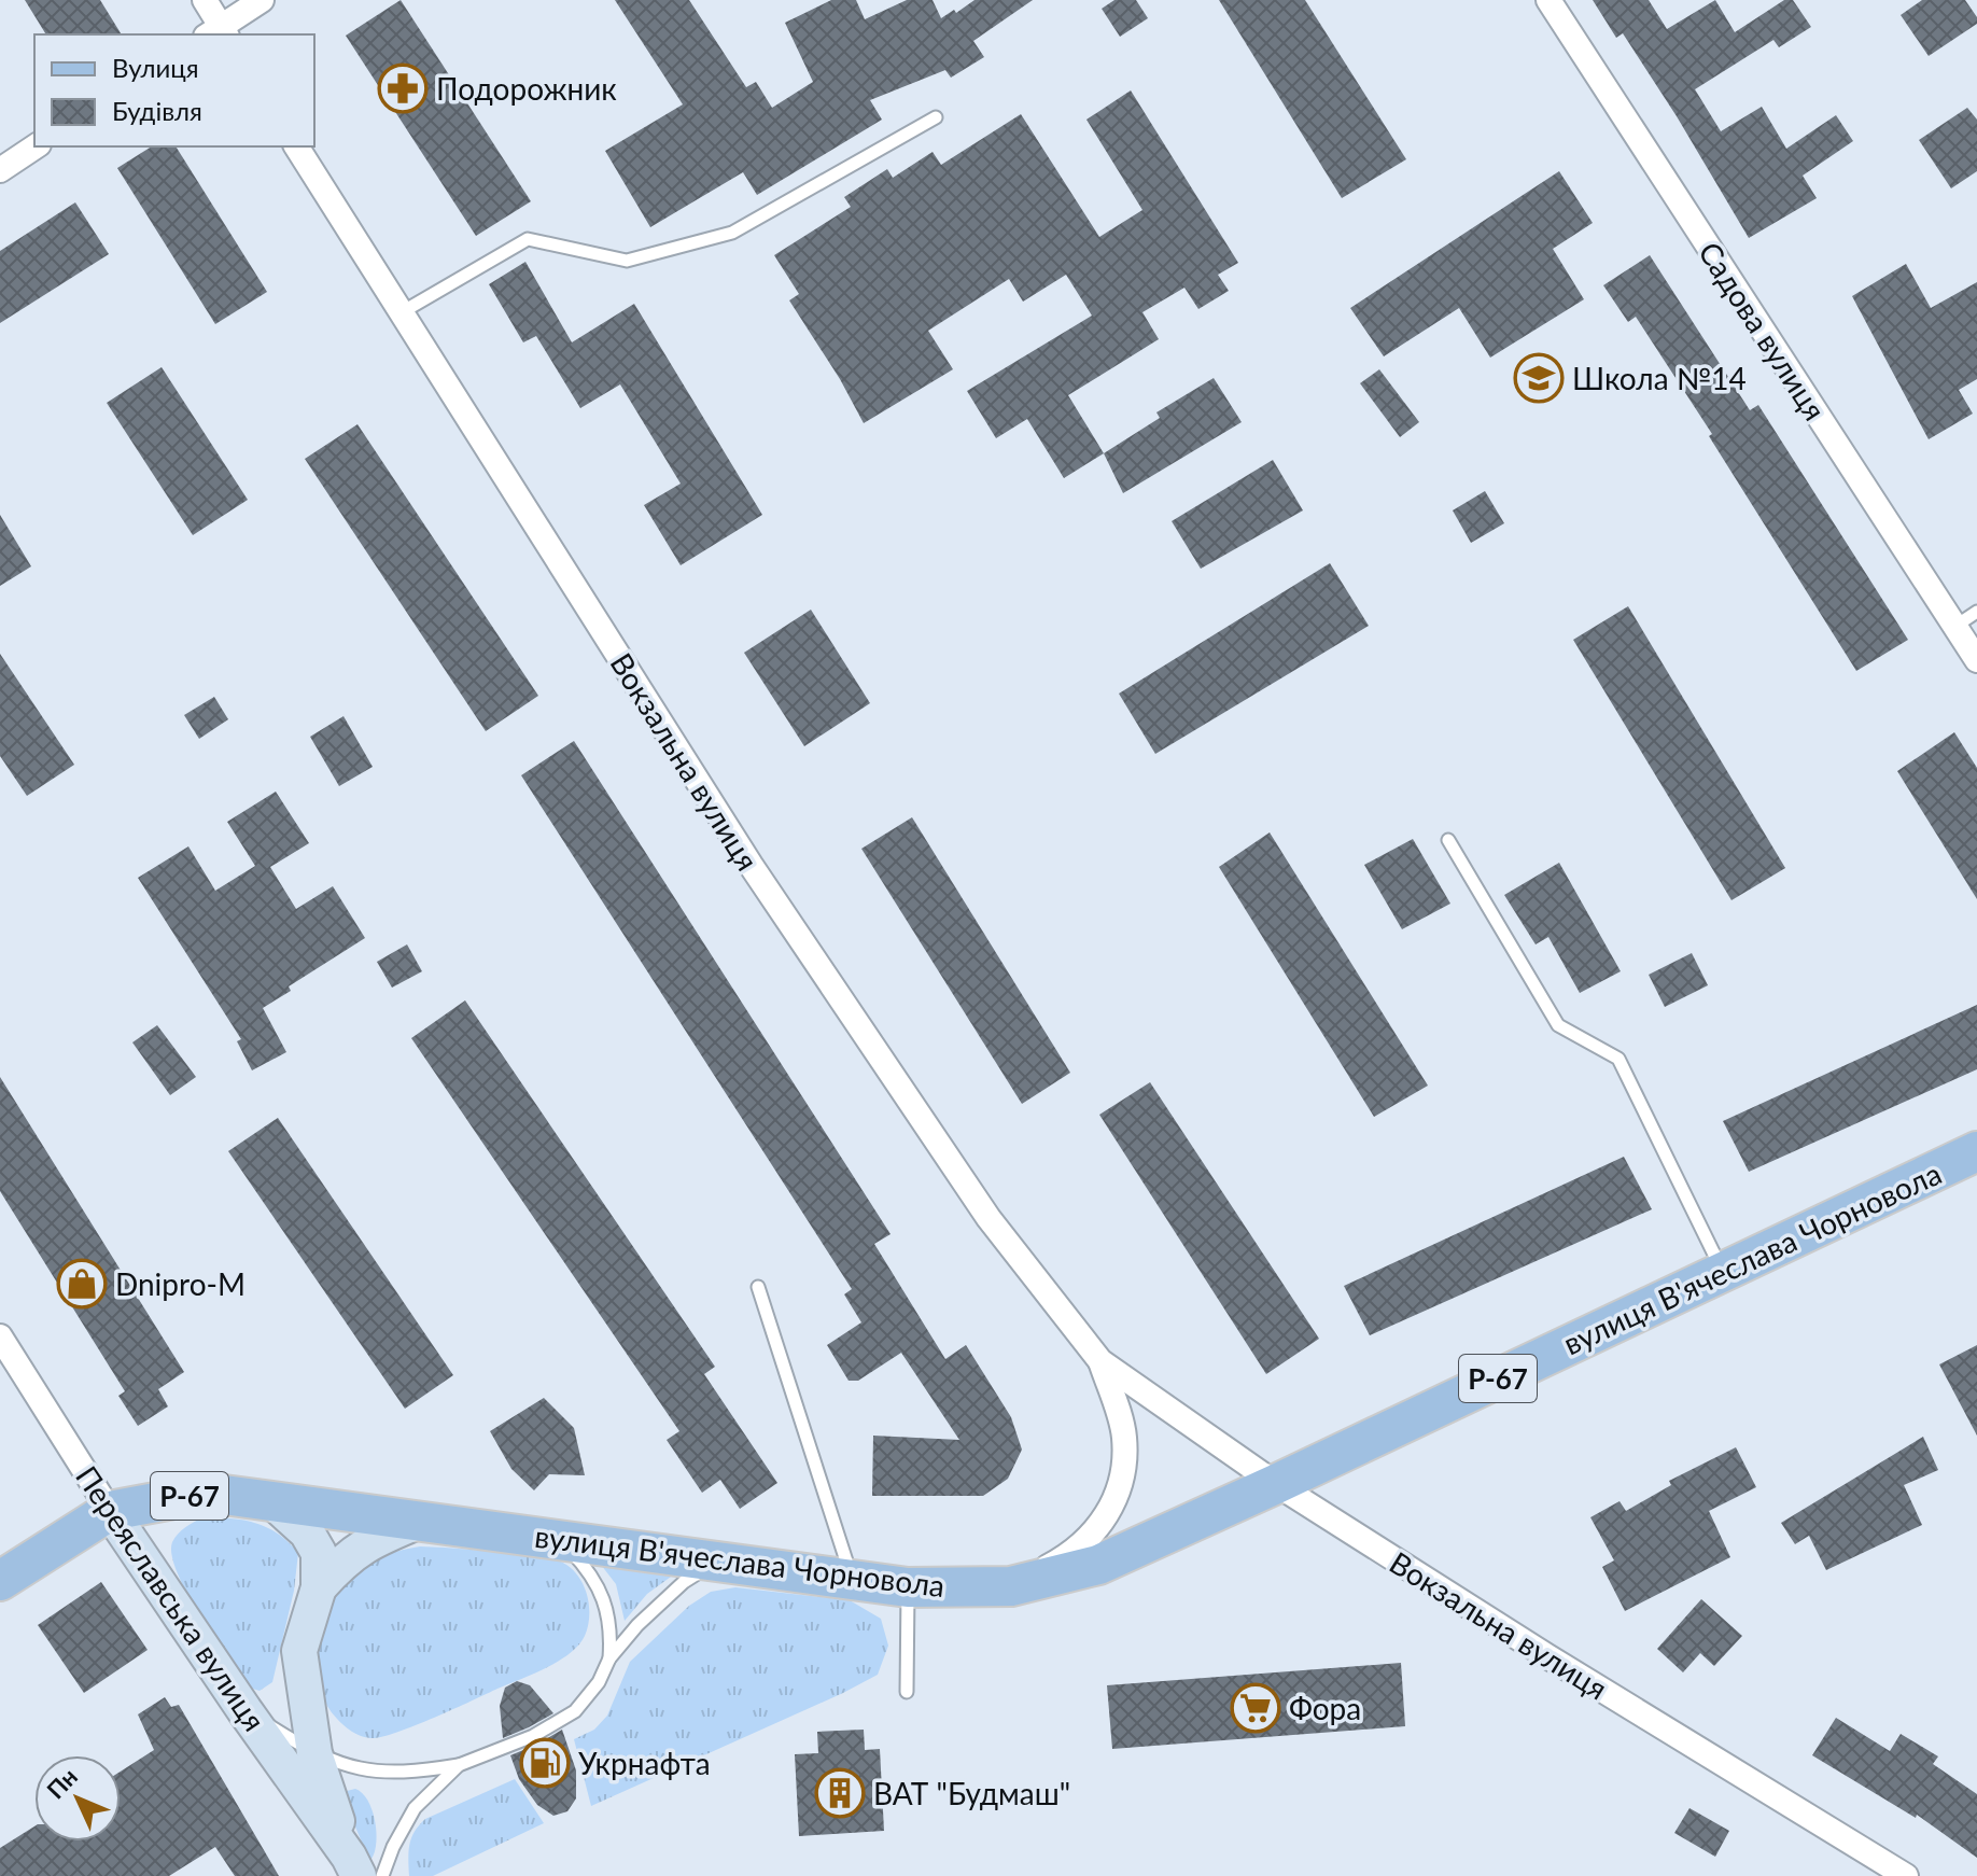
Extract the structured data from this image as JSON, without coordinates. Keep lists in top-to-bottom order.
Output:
{
  "streets": {
    "main road": ["вулиця В'ячеслава Чорновола", "Р-67", "Переяславська вулиця"],
    "street": ["Садова вулиця", "Вокзальна вулиця"]
  },
  "crossings": [
    ["Вокзальна вулиця", "вулиця В'ячеслава Чорновола"],
    ["вулиця В'ячеслава Чорновола", "Переяславська вулиця"]
  ],
  "places": {
    "pharmacy": ["Подорожник"],
    "school or university": ["Школа №14"],
    "shop": ["Dnipro-M"],
    "supermarket": ["Фора"],
    "fuel station": ["Укрнафта"],
    "building": ["ВАТ \"Будмаш\""]
  },
  "legend": ["Вулиця", "Будівля"],
  "north": "top left"
}
